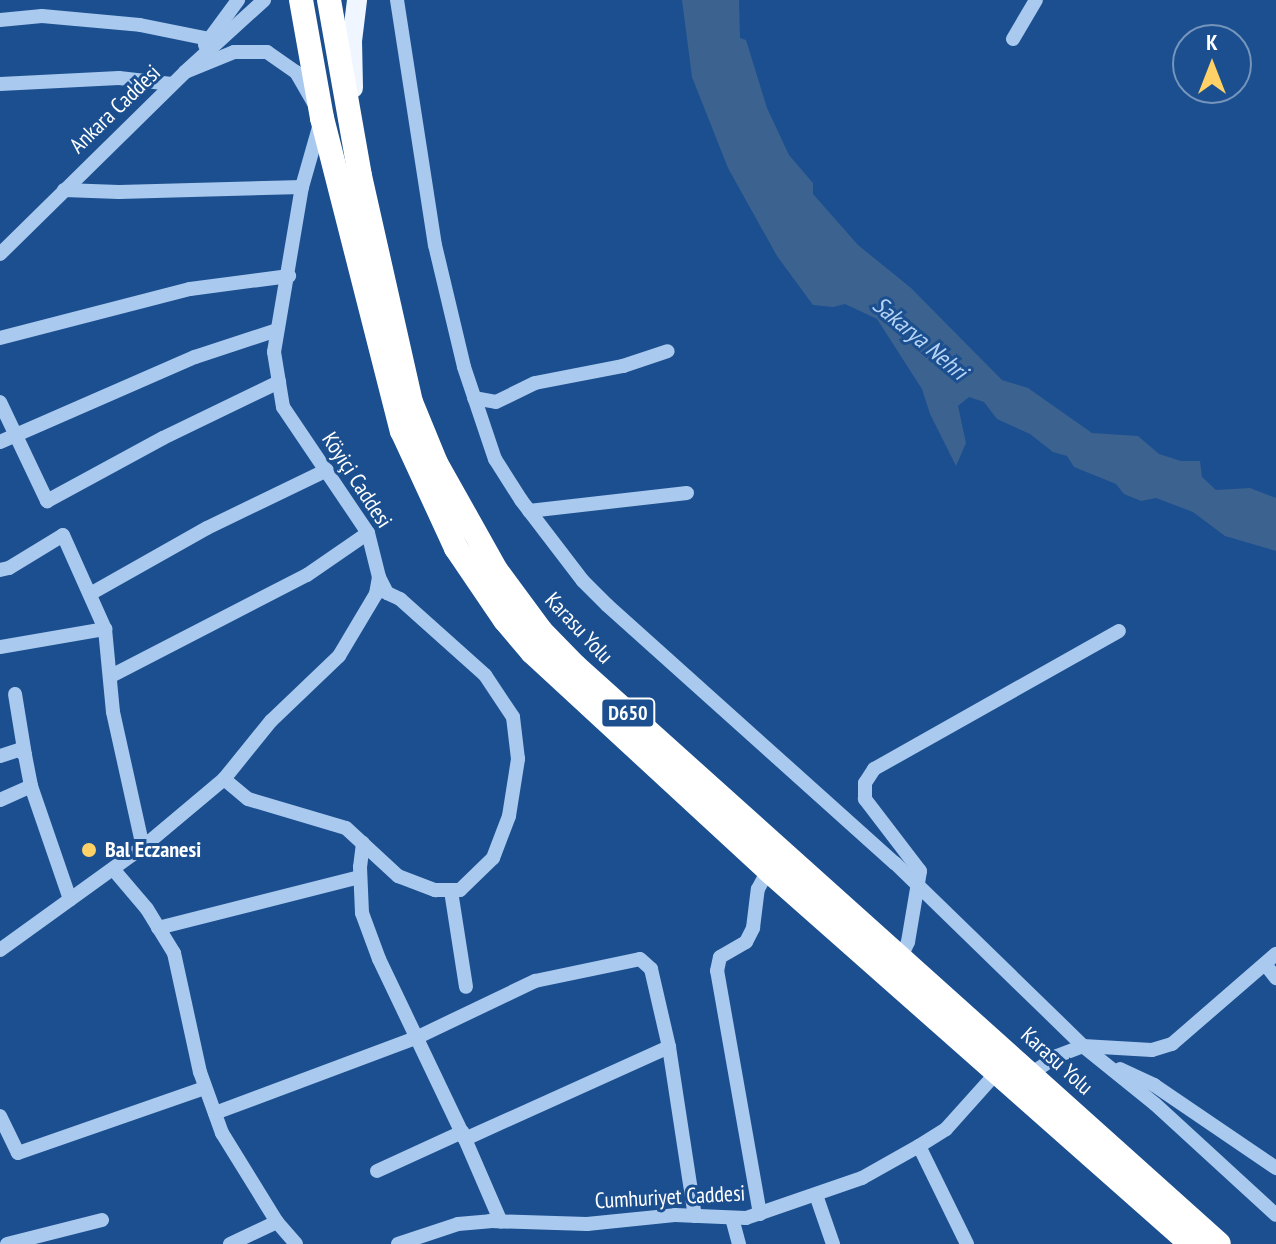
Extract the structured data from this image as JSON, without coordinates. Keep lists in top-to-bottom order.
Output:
{
  "streets": {
    "highway": ["Karasu Yolu", "D650"],
    "street": ["Ankara Caddesi", "Köyiçi Caddesi", "Cumhuriyet Caddesi"]
  },
  "crossings": [
    ["Köyiçi Caddesi", "Karasu Yolu"],
    ["Karasu Yolu", "Cumhuriyet Caddesi"]
  ],
  "water": ["Sakarya Nehri"],
  "places": ["Bal Eczanesi"],
  "north": "top"
}
